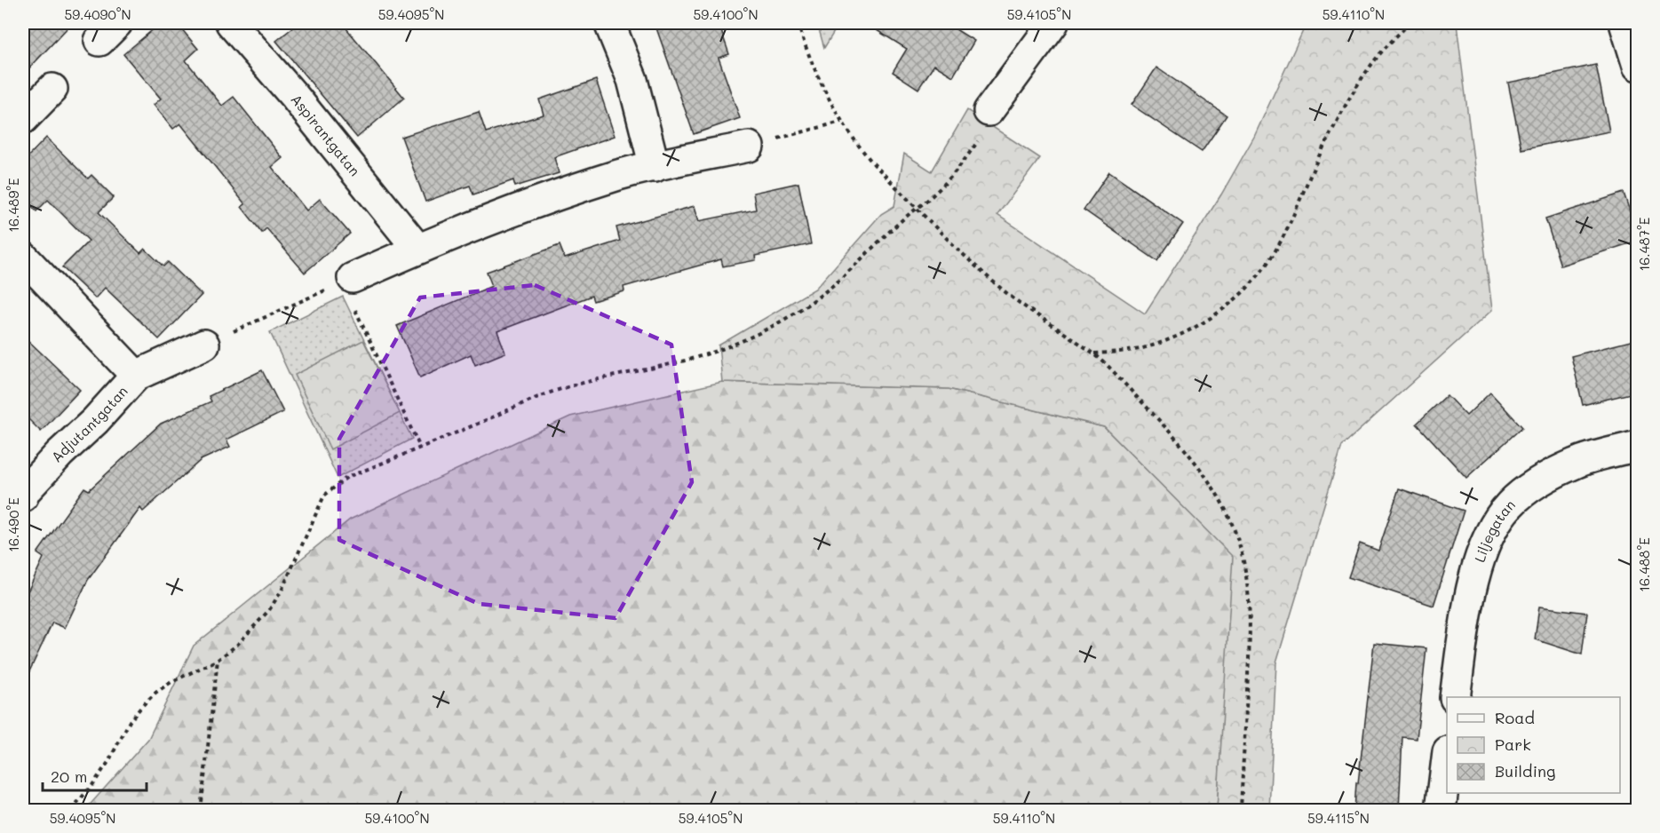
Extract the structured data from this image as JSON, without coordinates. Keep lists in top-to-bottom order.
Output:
{
  "streets": {
    "street": ["Aspirantgatan", "Adjutantgatan", "Liljegatan"]
  },
  "legend": ["Road", "Park", "Building"],
  "scale_bar": "20 m",
  "coordinates": [
    "59.4090°N",
    "59.4095°N",
    "59.4100°N",
    "59.4105°N",
    "59.4110°N",
    "16.489°E",
    "16.487°E",
    "16.490°E",
    "16.488°E",
    "59.4115°N"
  ]
}
